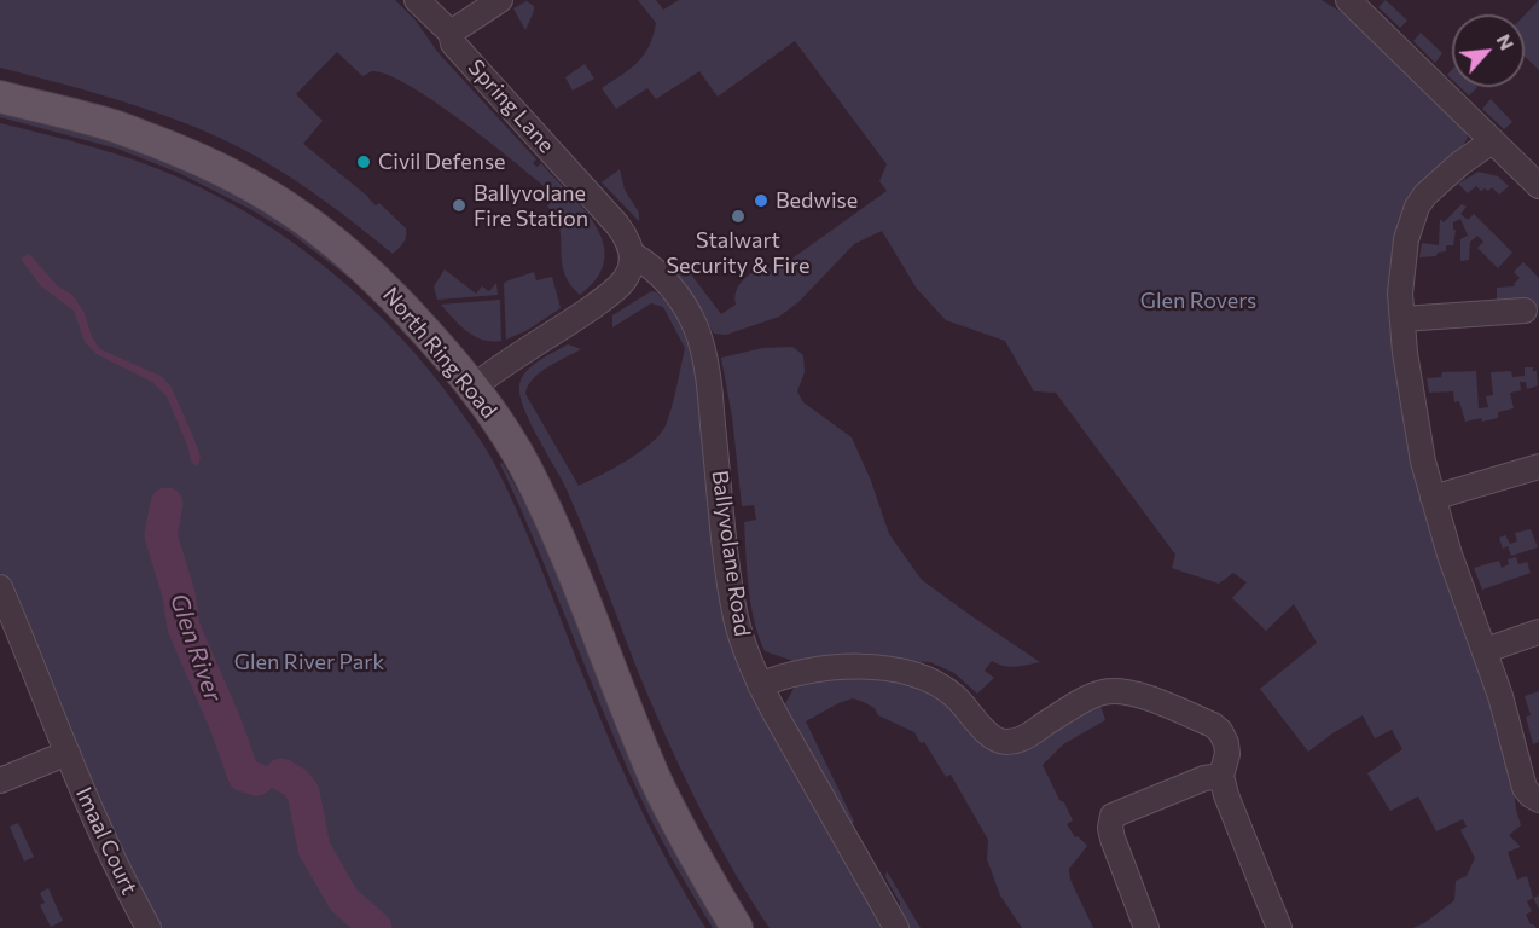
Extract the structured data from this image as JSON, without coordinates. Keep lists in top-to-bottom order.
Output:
{
  "streets": {
    "main road": ["North Ring Road"],
    "street": ["Spring Lane", "Ballyvolane Road", "Imaal Court"]
  },
  "crossings": [
    ["Spring Lane", "Ballyvolane Road"]
  ],
  "water": ["Glen River"],
  "parks": ["Glen Rovers", "Glen River Park"],
  "places": [
    "Civil Defense",
    "Bedwise",
    "Ballyvolane Fire Station",
    "Stalwart Security & Fire"
  ],
  "north": "top right"
}
